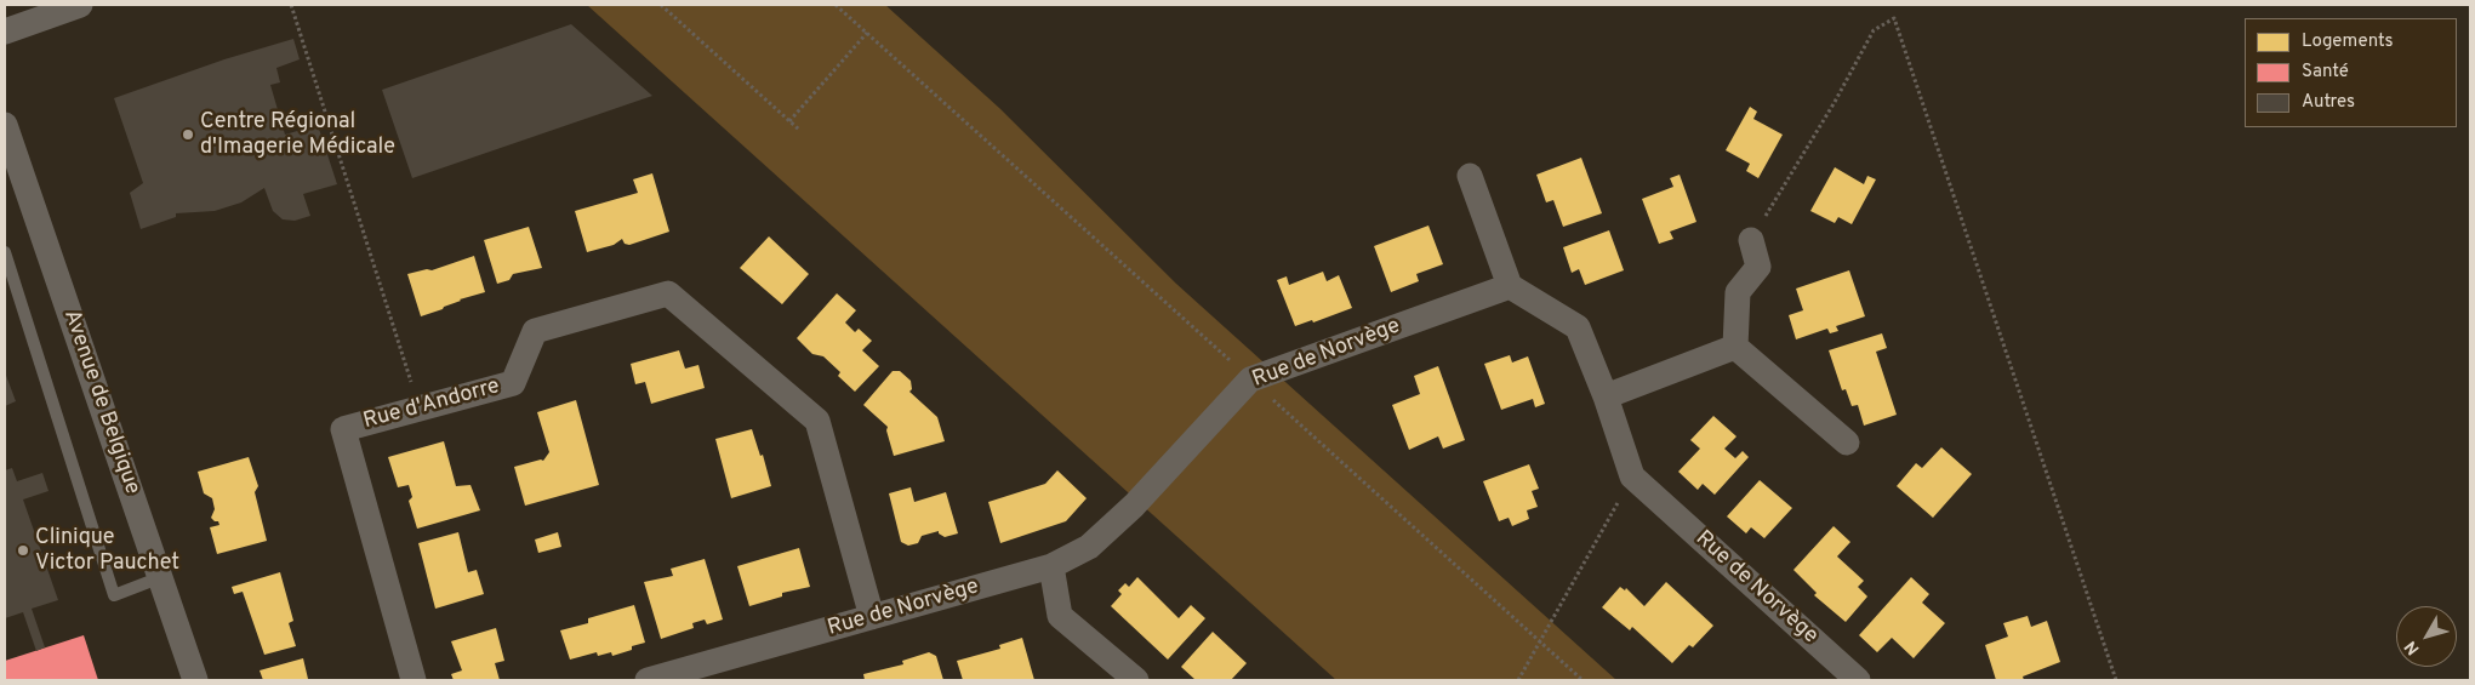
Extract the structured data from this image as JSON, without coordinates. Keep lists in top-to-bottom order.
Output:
{
  "streets": {
    "street": ["Rue de Norvège", "Avenue de Belgique", "Rue d'Andorre"]
  },
  "crossings": [
    ["Rue de Norvège", "Rue d'Andorre"]
  ],
  "places": ["Centre Régional d'Imagerie Médicale", "Clinique Victor Pauchet"],
  "legend": ["Logements", "Santé", "Autres"],
  "north": "bottom left"
}
